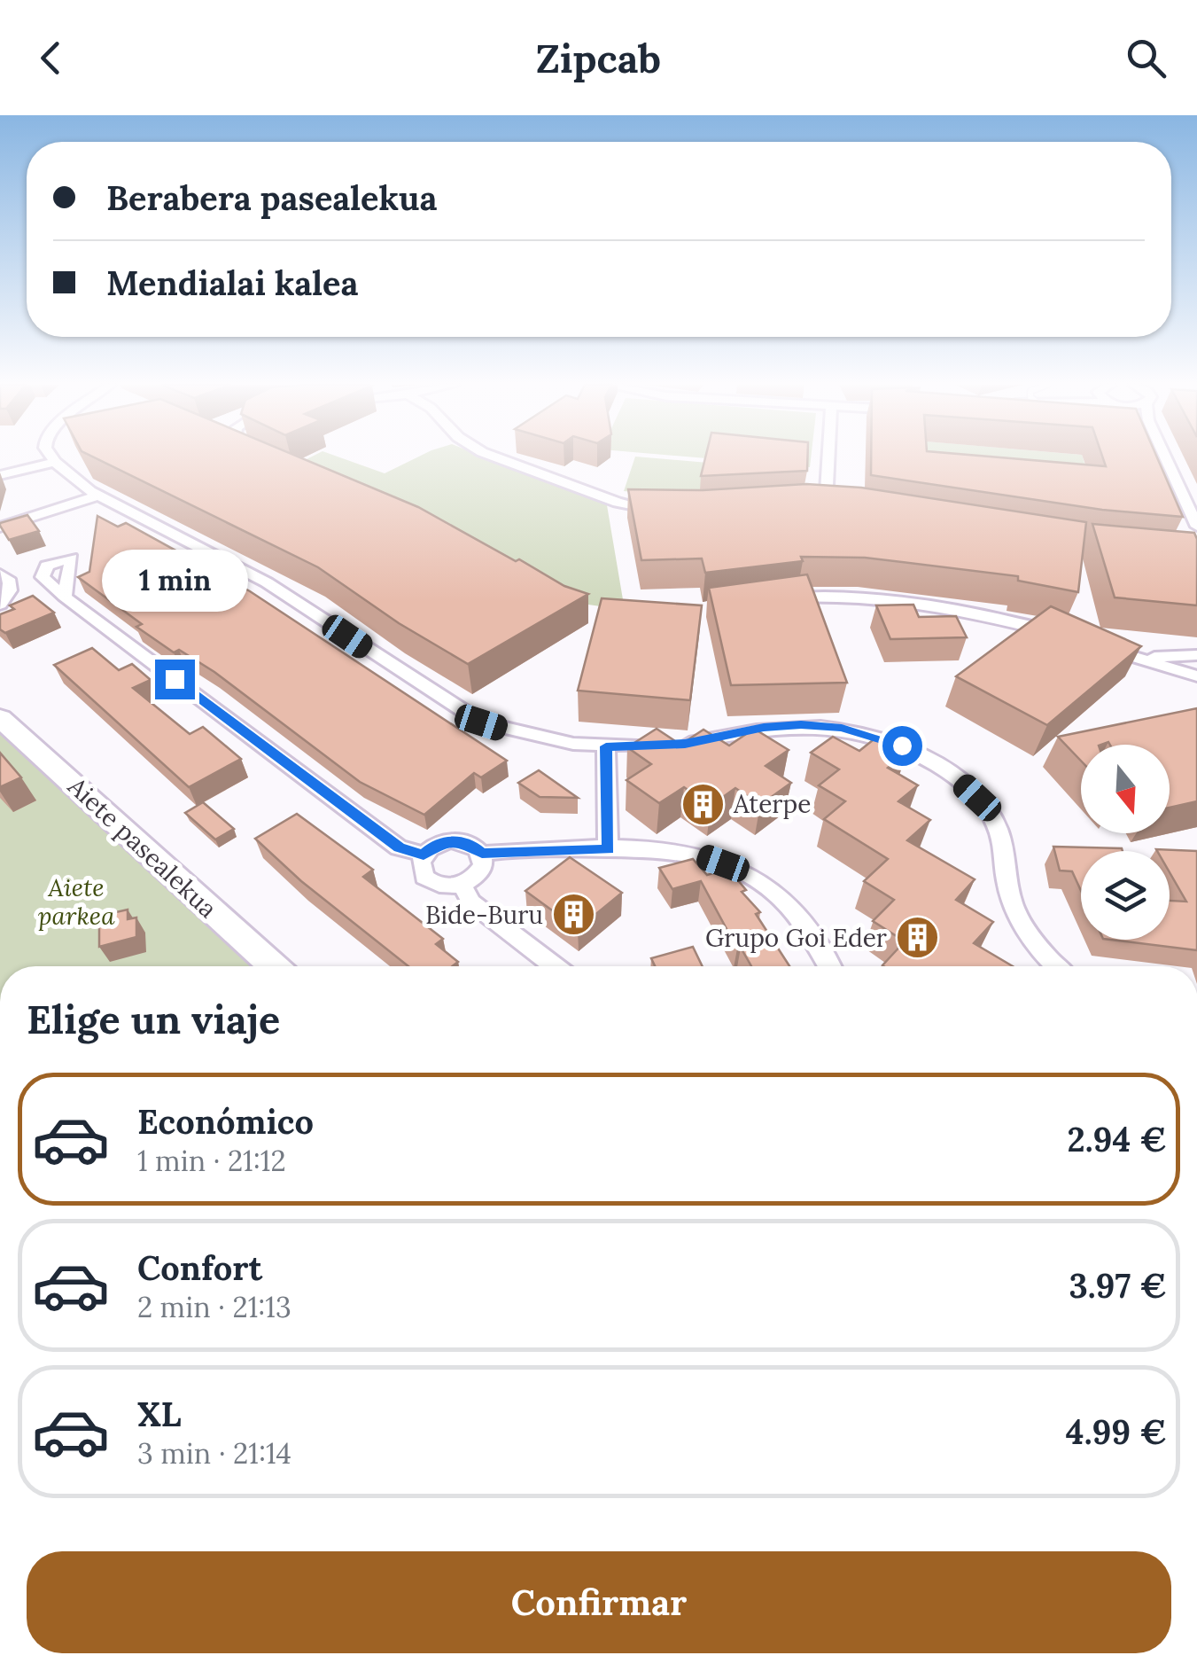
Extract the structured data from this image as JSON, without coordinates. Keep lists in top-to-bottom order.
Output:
{
  "streets": {
    "street": ["Aiete pasealekua"]
  },
  "parks": ["Aiete parkea"],
  "places": {
    "building": ["Aterpe", "Bide-Buru", "Grupo Goi Eder"]
  },
  "north": "bottom",
  "page": {
    "header": "Zipcab",
    "banner": ["Berabera pasealekua", "Mendialai kalea"],
    "bubble": "1 min",
    "heading": "Elige un viaje",
    "list": [
      {
        "name": "Económico",
        "note": "1 min · 21:12",
        "value": "2.94 €"
      },
      {
        "name": "Confort",
        "note": "2 min · 21:13",
        "value": "3.97 €"
      },
      {
        "name": "XL",
        "note": "3 min · 21:14",
        "value": "4.99 €"
      }
    ],
    "buttons": "Confirmar"
  }
}
